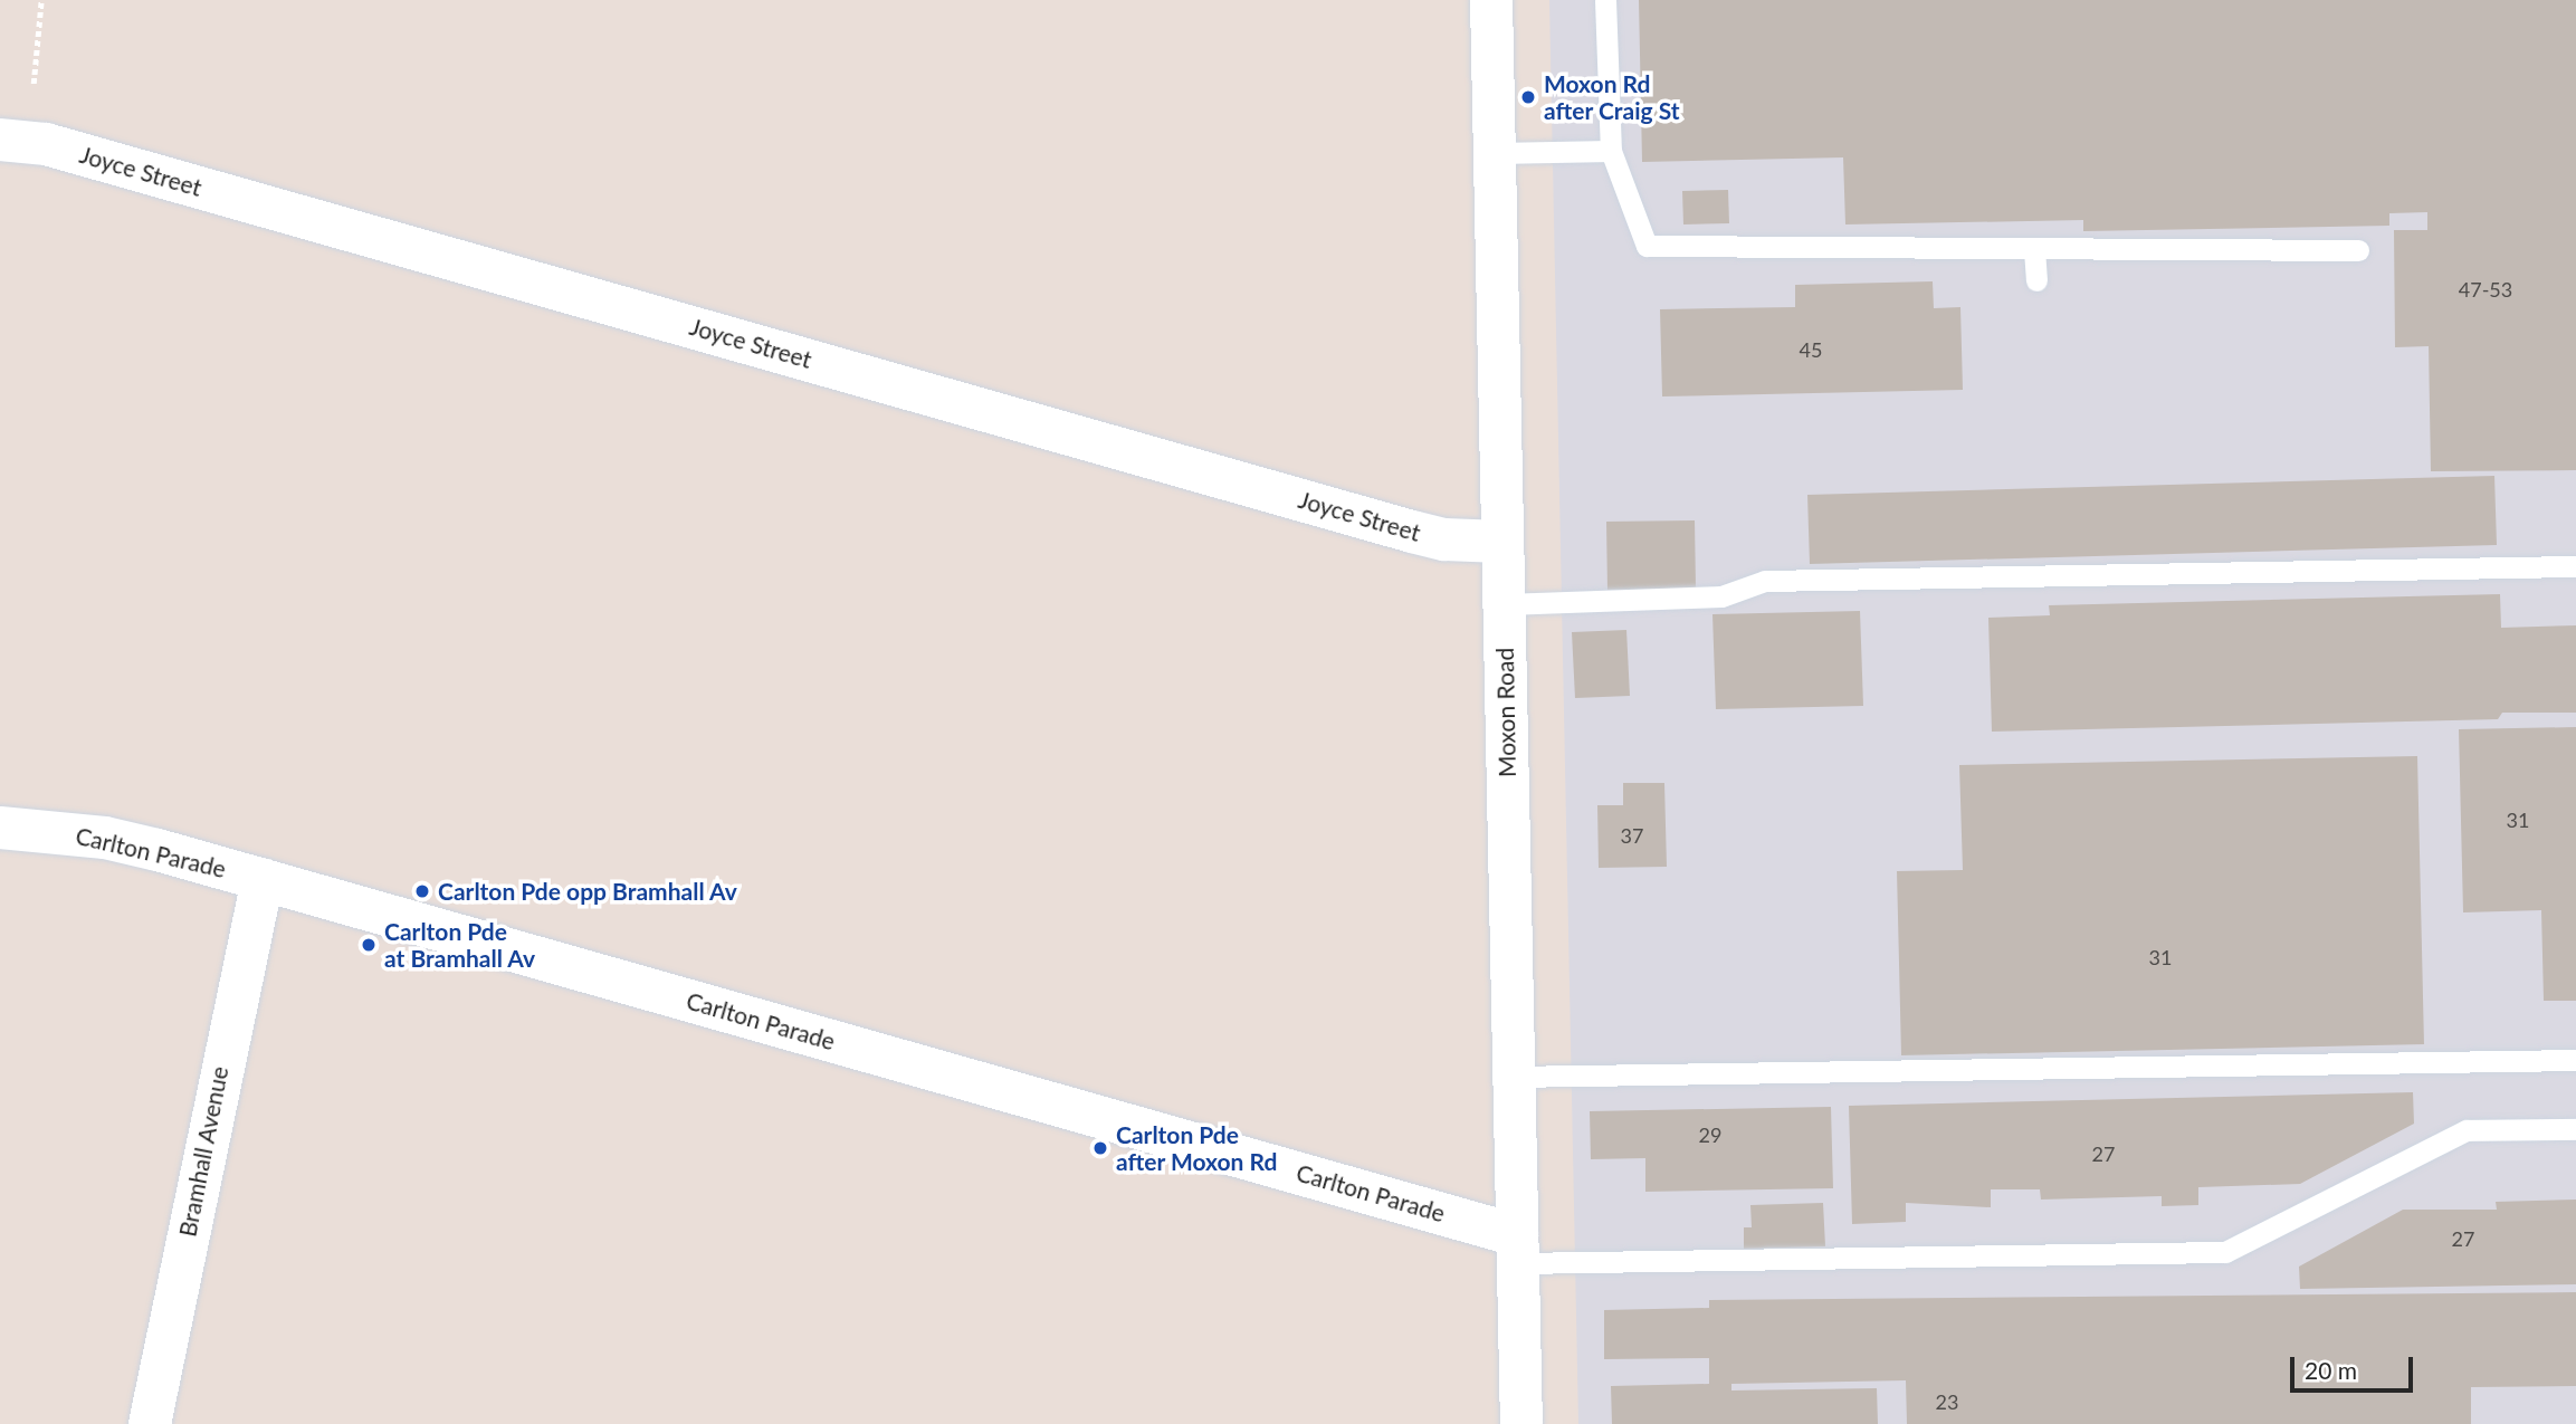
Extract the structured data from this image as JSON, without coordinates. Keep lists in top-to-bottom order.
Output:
{
  "streets": {
    "street": [
      "Joyce Street",
      "Moxon Road",
      "Carlton Parade",
      "Bramhall Avenue"
    ]
  },
  "crossings": [
    ["Joyce Street", "Moxon Road"],
    ["Moxon Road", "Carlton Parade"],
    ["Carlton Parade", "Bramhall Avenue"]
  ],
  "places": [
    "Moxon Rd after Craig St",
    "Carlton Pde opp Bramhall Av",
    "Carlton Pde at Bramhall Av",
    "Carlton Pde after Moxon Rd"
  ],
  "house_numbers": [
    "47-53",
    "45",
    "31",
    "37",
    "31",
    "29",
    "27",
    "27",
    "23"
  ],
  "scale_bar": "20 m"
}
